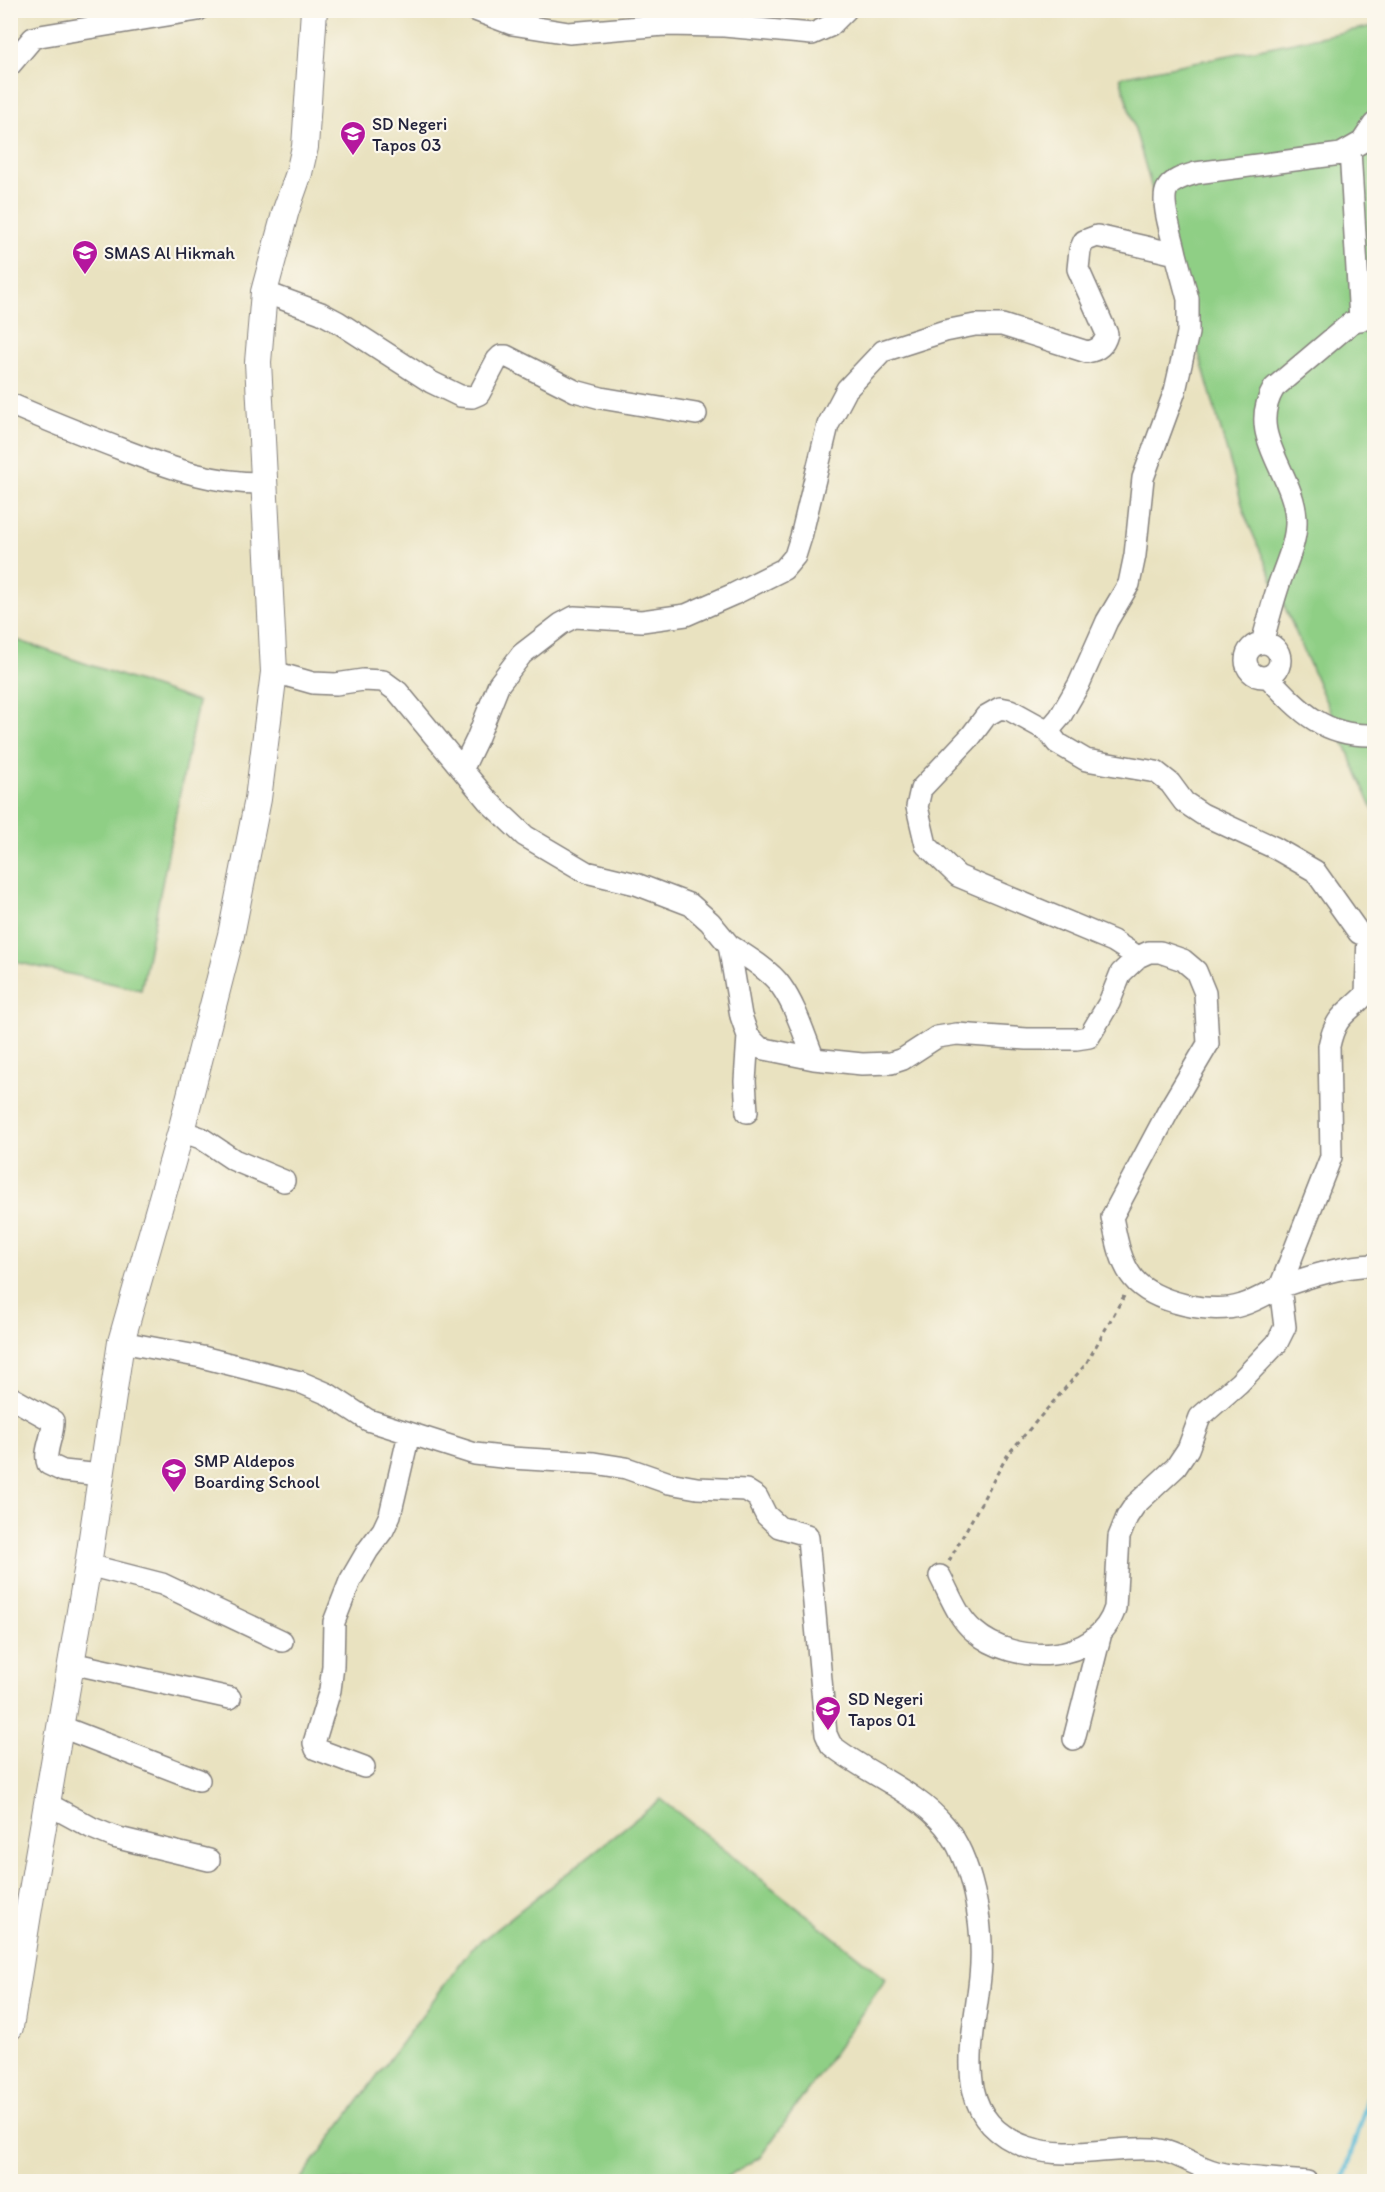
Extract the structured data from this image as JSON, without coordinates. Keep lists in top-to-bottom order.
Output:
{
  "places": {
    "school or university": [
      "SD Negeri Tapos 03",
      "SMAS Al Hikmah",
      "SMP Aldepos Boarding School",
      "SD Negeri Tapos 01"
    ]
  }
}
